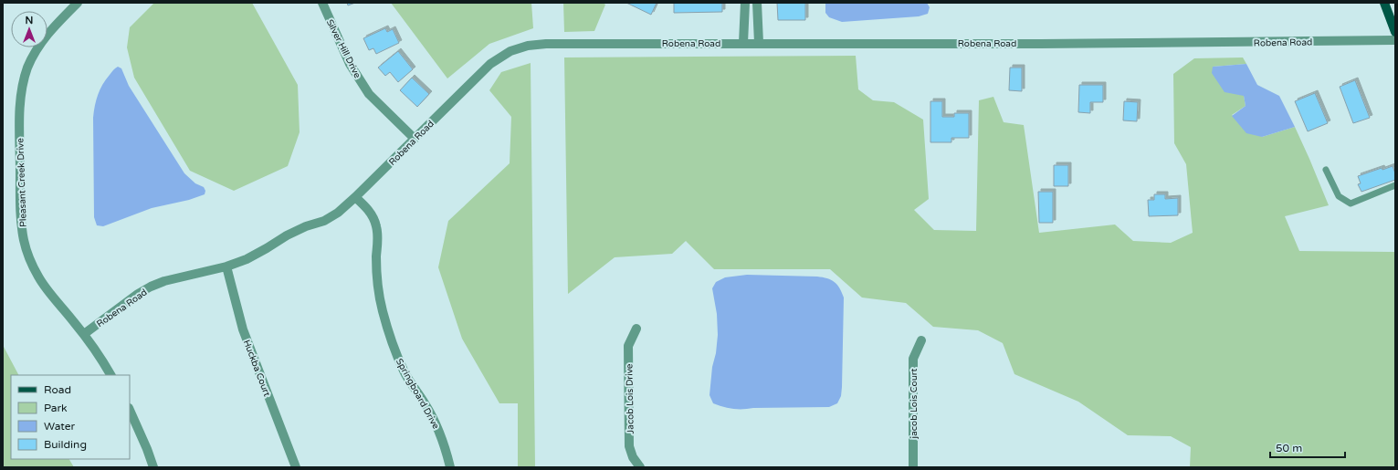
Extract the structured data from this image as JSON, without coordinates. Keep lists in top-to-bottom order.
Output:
{
  "streets": {
    "street": [
      "Robena Road",
      "Silver Hill Drive",
      "Pleasant Creek Drive",
      "Huckba Court",
      "Springboard Drive",
      "Jacob Lois Drive",
      "jacob Lois Court"
    ]
  },
  "crossings": [
    ["Robena Road", "Silver Hill Drive"],
    ["Robena Road", "Pleasant Creek Drive"],
    ["Robena Road", "Huckba Court"],
    ["Robena Road", "Springboard Drive"]
  ],
  "legend": [
    "Road",
    "Park",
    "Water",
    "Building"
  ],
  "scale_bar": "50 m",
  "north": "top"
}
